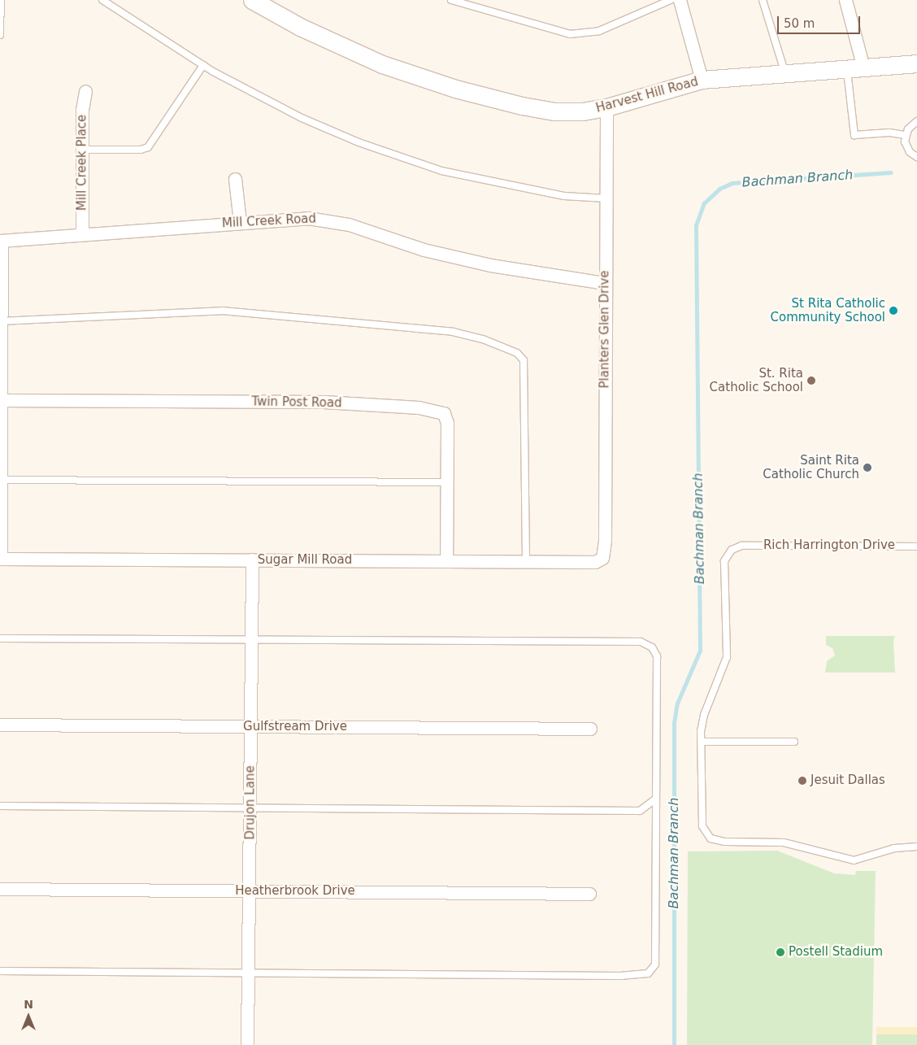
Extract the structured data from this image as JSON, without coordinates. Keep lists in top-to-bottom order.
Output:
{
  "streets": {
    "street": [
      "Harvest Hill Road",
      "Mill Creek Place",
      "Mill Creek Road",
      "Planters Glen Drive",
      "Twin Post Road",
      "Sugar Mill Road",
      "Gulfstream Drive",
      "Drujon Lane",
      "Heatherbrook Drive"
    ],
    "lane": ["Rich Harrington Drive"]
  },
  "crossings": [
    ["Harvest Hill Road", "Planters Glen Drive"],
    ["Mill Creek Place", "Mill Creek Road"],
    ["Mill Creek Road", "Planters Glen Drive"],
    ["Planters Glen Drive", "Sugar Mill Road"],
    ["Twin Post Road", "Sugar Mill Road"],
    ["Sugar Mill Road", "Drujon Lane"],
    ["Gulfstream Drive", "Drujon Lane"],
    ["Drujon Lane", "Heatherbrook Drive"]
  ],
  "water": ["Bachman Branch"],
  "places": [
    "St Rita Catholic Community School",
    "St. Rita Catholic School",
    "Saint Rita Catholic Church",
    "Jesuit Dallas",
    "Postell Stadium"
  ],
  "scale_bar": "50 m",
  "north": "top"
}
